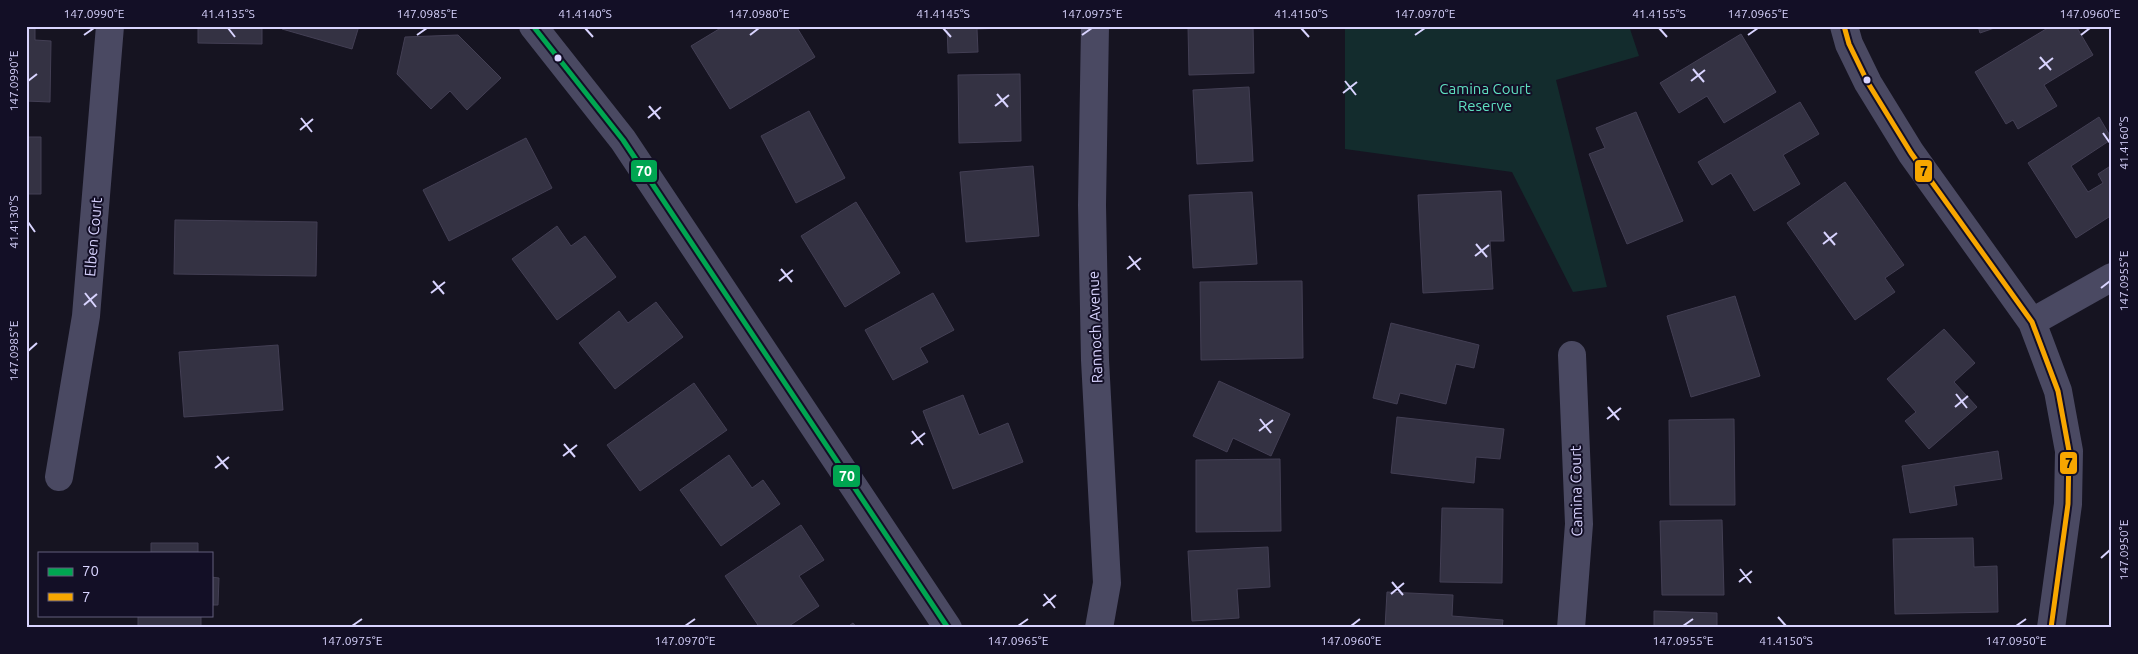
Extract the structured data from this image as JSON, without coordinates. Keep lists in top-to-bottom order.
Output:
{
  "streets": {
    "street": ["Elben Court", "Rannoch Avenue", "Camina Court"]
  },
  "parks": ["Camina Court Reserve"],
  "lines": ["transit line 70", "transit line 7"],
  "legend": ["70", "7"],
  "coordinates": [
    "147.0990°E",
    "41.4135°S",
    "147.0985°E",
    "41.4140°S",
    "147.0980°E",
    "41.4145°S",
    "147.0975°E",
    "41.4150°S",
    "147.0970°E",
    "41.4155°S",
    "147.0965°E",
    "147.0960°E",
    "41.4160°S",
    "41.4130°S",
    "147.0955°E",
    "147.0950°E"
  ]
}
